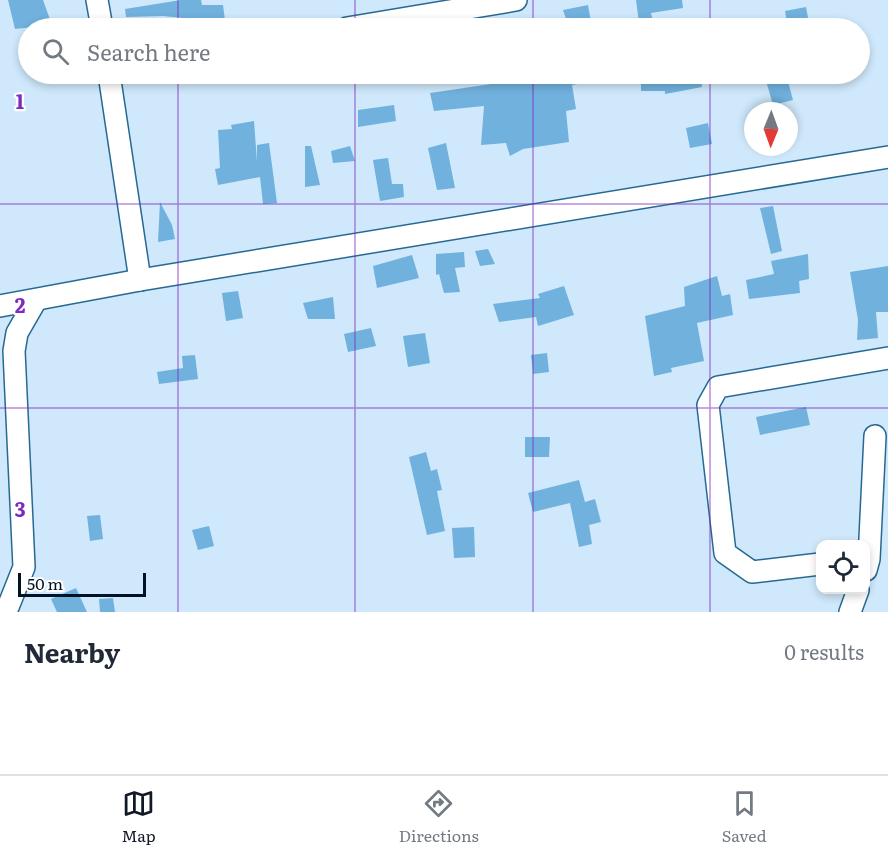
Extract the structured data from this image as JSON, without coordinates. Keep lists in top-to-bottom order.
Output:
{
  "scale_bar": "50 m",
  "north": "bottom",
  "page": {
    "search": "Search here",
    "scale": "50 m",
    "heading": ["Nearby", "0 results"],
    "nav": ["Map", "Directions", "Saved"]
  },
  "grid": {
    "rows": ["1", "2", "3"]
  }
}
